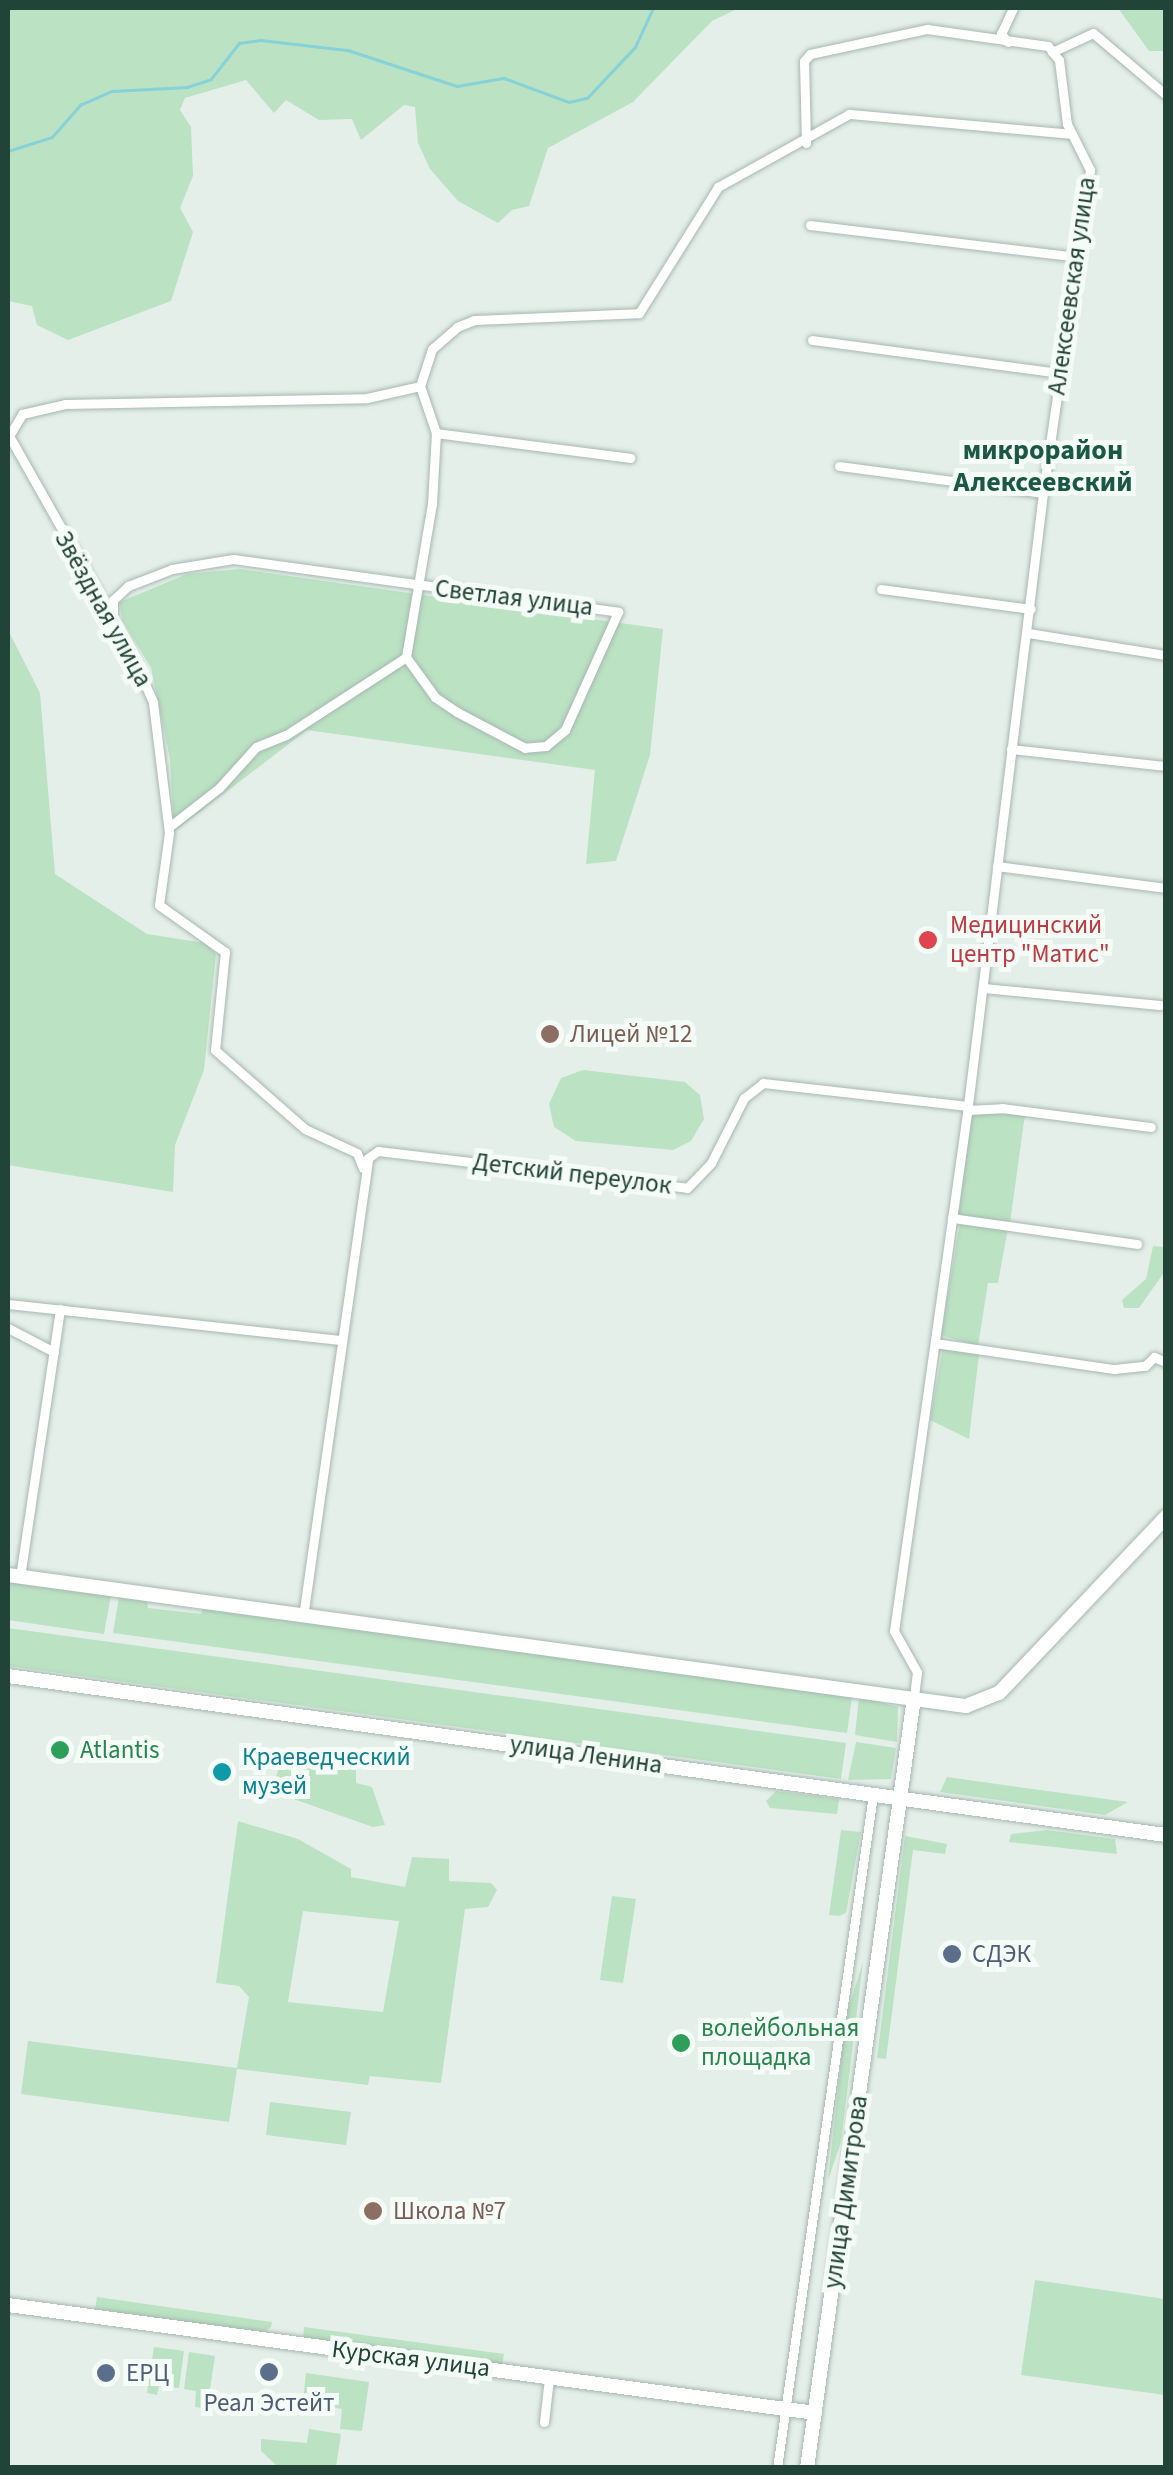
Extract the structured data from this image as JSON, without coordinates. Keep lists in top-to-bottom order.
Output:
{
  "streets": {
    "main road": ["улица Ленина", "улица Димитрова", "Курская улица"],
    "street": [
      "Алексеевская улица",
      "Светлая улица",
      "Звёздная улица",
      "Детский переулок"
    ]
  },
  "crossings": [
    ["Алексеевская улица", "Детский переулок"],
    ["Светлая улица", "Звёздная улица"],
    ["Звёздная улица", "Детский переулок"],
    ["улица Ленина", "улица Димитрова"],
    ["улица Димитрова", "Курская улица"]
  ],
  "districts": ["микрорайон Алексеевский"],
  "places": [
    "Медицинский центр \"Матис\"",
    "Лицей №12",
    "Atlantis",
    "Краеведческий музей",
    "СДЭК",
    "волейбольная площадка",
    "Школа №7",
    "Реал Эстейт",
    "ЕРЦ"
  ]
}
